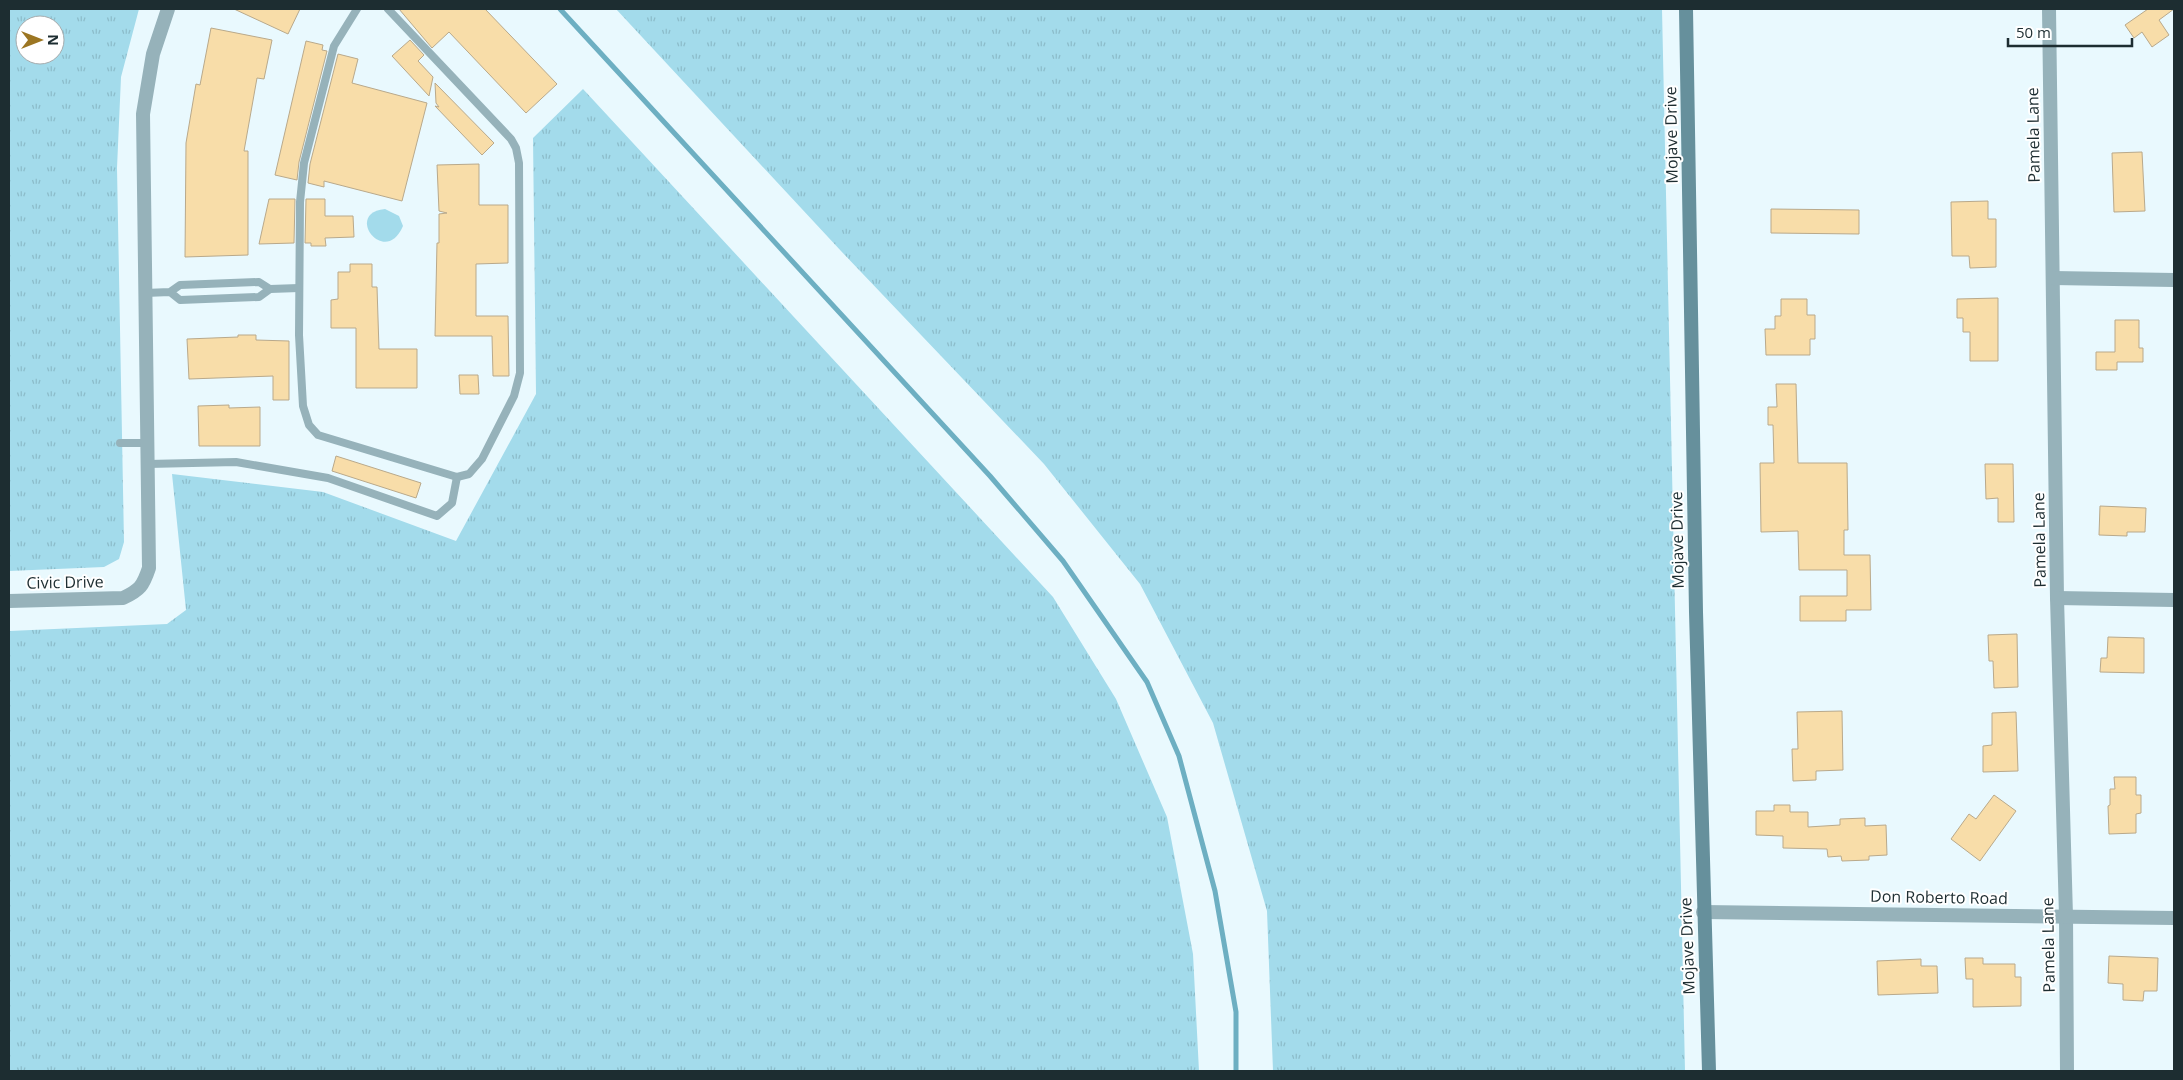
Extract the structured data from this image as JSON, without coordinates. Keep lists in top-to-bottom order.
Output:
{
  "streets": {
    "main road": ["Mojave Drive"],
    "street": ["Pamela Lane", "Civic Drive", "Don Roberto Road"]
  },
  "crossings": [
    ["Mojave Drive", "Don Roberto Road"],
    ["Pamela Lane", "Don Roberto Road"]
  ],
  "scale_bar": "50 m",
  "north": "right"
}
